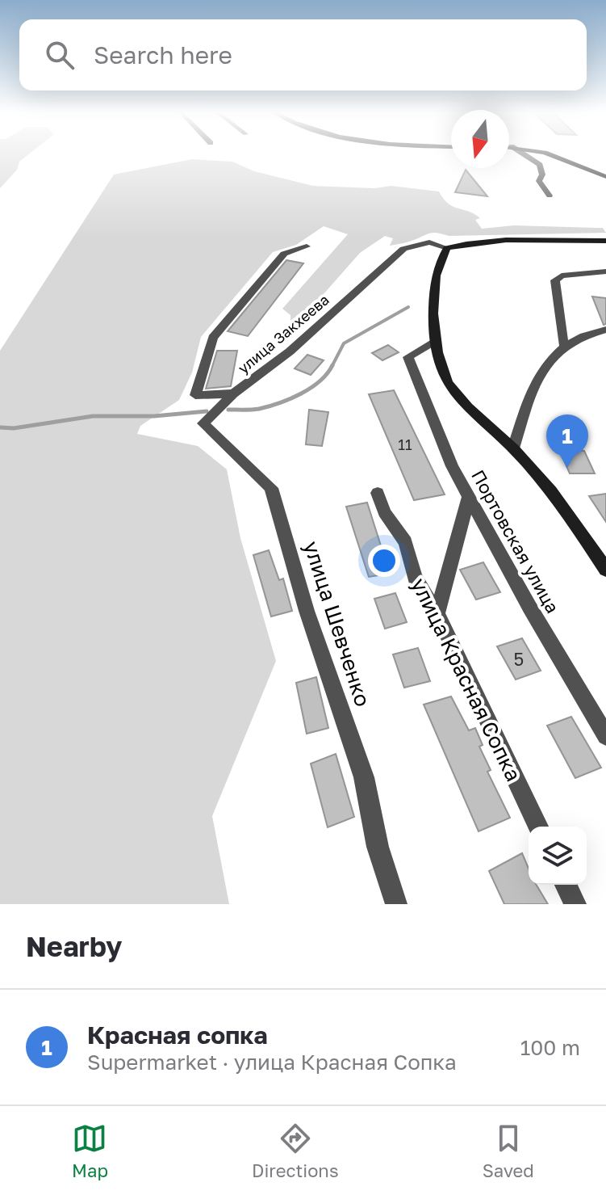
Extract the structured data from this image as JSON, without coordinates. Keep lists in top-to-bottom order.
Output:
{
  "streets": {
    "street": [
      "улица Закхеева",
      "Портовская улица",
      "улица Шевченко",
      "улица Красная Сопка"
    ]
  },
  "crossings": [
    ["улица Закхеева", "улица Шевченко"]
  ],
  "house_numbers": ["11", "5"],
  "north": "bottom",
  "page": {
    "search": "Search here",
    "pins": "1",
    "heading": "Nearby",
    "list": [
      {
        "mark": "1",
        "name": "Красная сопка",
        "note": "Supermarket · улица Красная Сопка",
        "value": "100 m"
      }
    ],
    "nav": ["Map", "Directions", "Saved"]
  }
}
